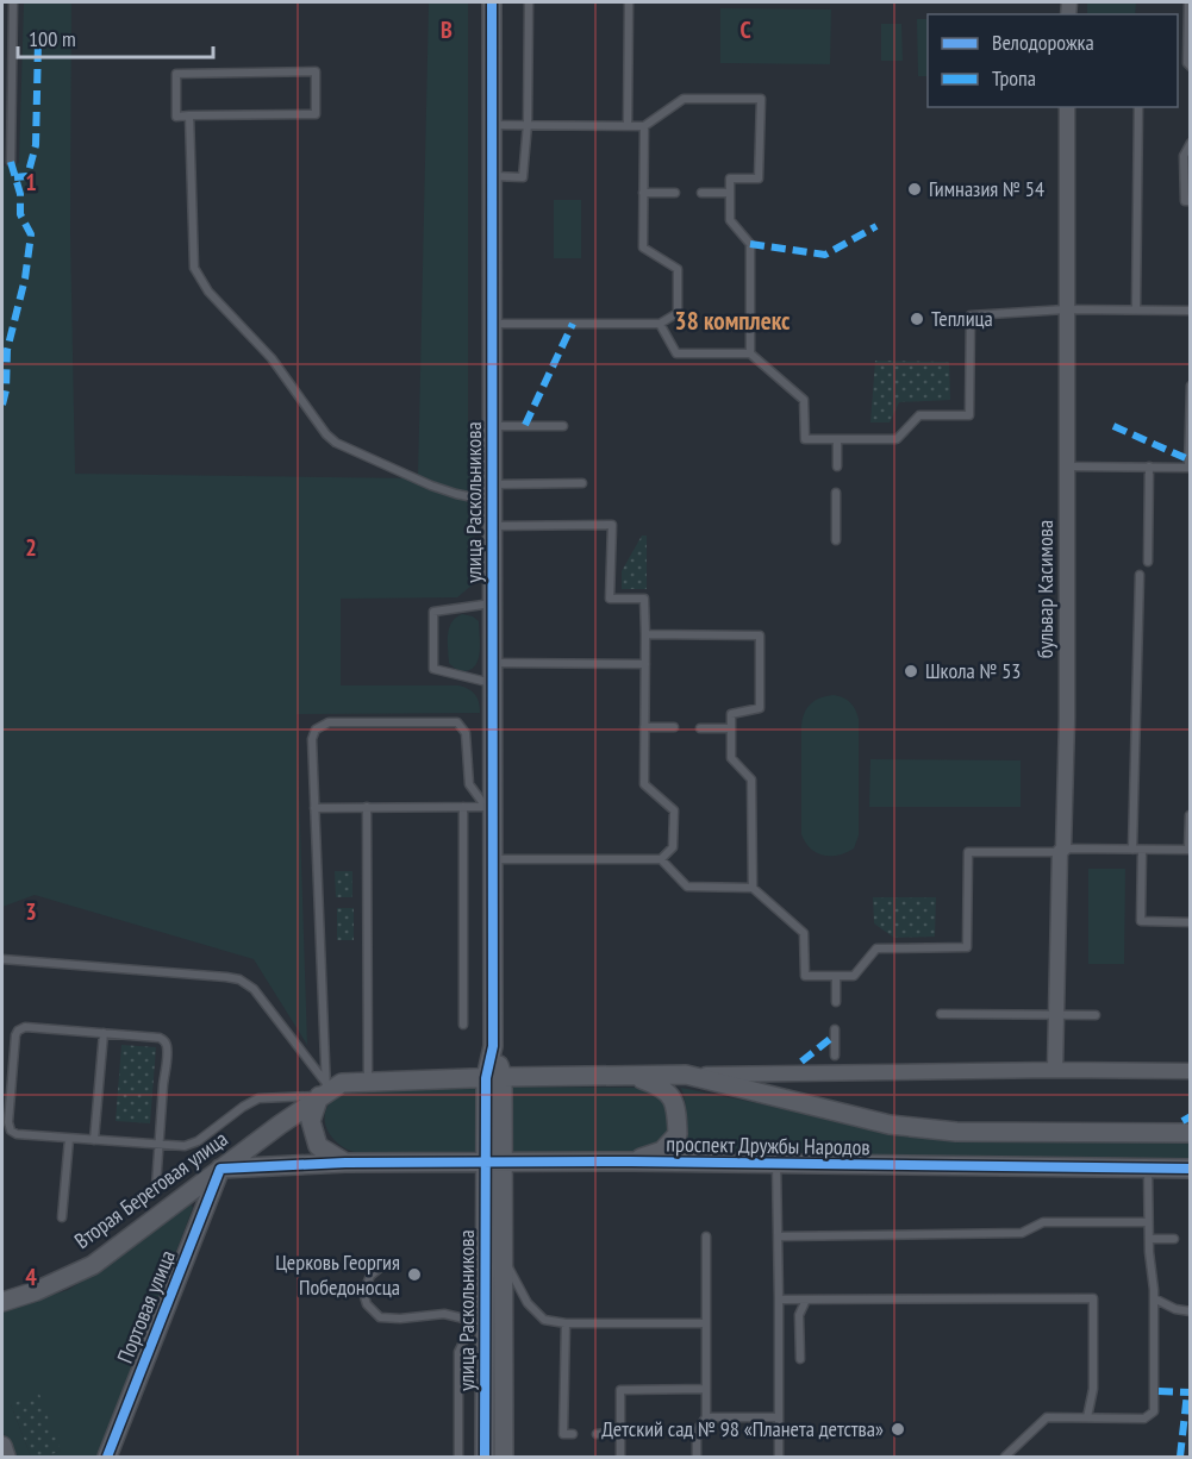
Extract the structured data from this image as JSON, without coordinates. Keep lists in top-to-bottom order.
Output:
{
  "streets": {
    "street": [
      "улица Раскольникова",
      "бульвар Касимова",
      "проспект Дружбы Народов",
      "Вторая Береговая улица",
      "Портовая улица"
    ]
  },
  "crossings": [
    ["улица Раскольникова", "проспект Дружбы Народов"],
    ["проспект Дружбы Народов", "Вторая Береговая улица"],
    ["проспект Дружбы Народов", "Портовая улица"],
    ["Вторая Береговая улица", "Портовая улица"]
  ],
  "districts": ["38 комплекс"],
  "places": [
    "Гимназия № 54",
    "Теплица",
    "Школа № 53",
    "Церковь Георгия Победоносца",
    "Детский сад № 98 «Планета детства»"
  ],
  "legend": ["Велодорожка", "Тропа"],
  "scale_bar": "100 m",
  "grid": {
    "columns": ["B", "C"],
    "rows": [
      "1",
      "2",
      "3",
      "4"
    ]
  }
}
